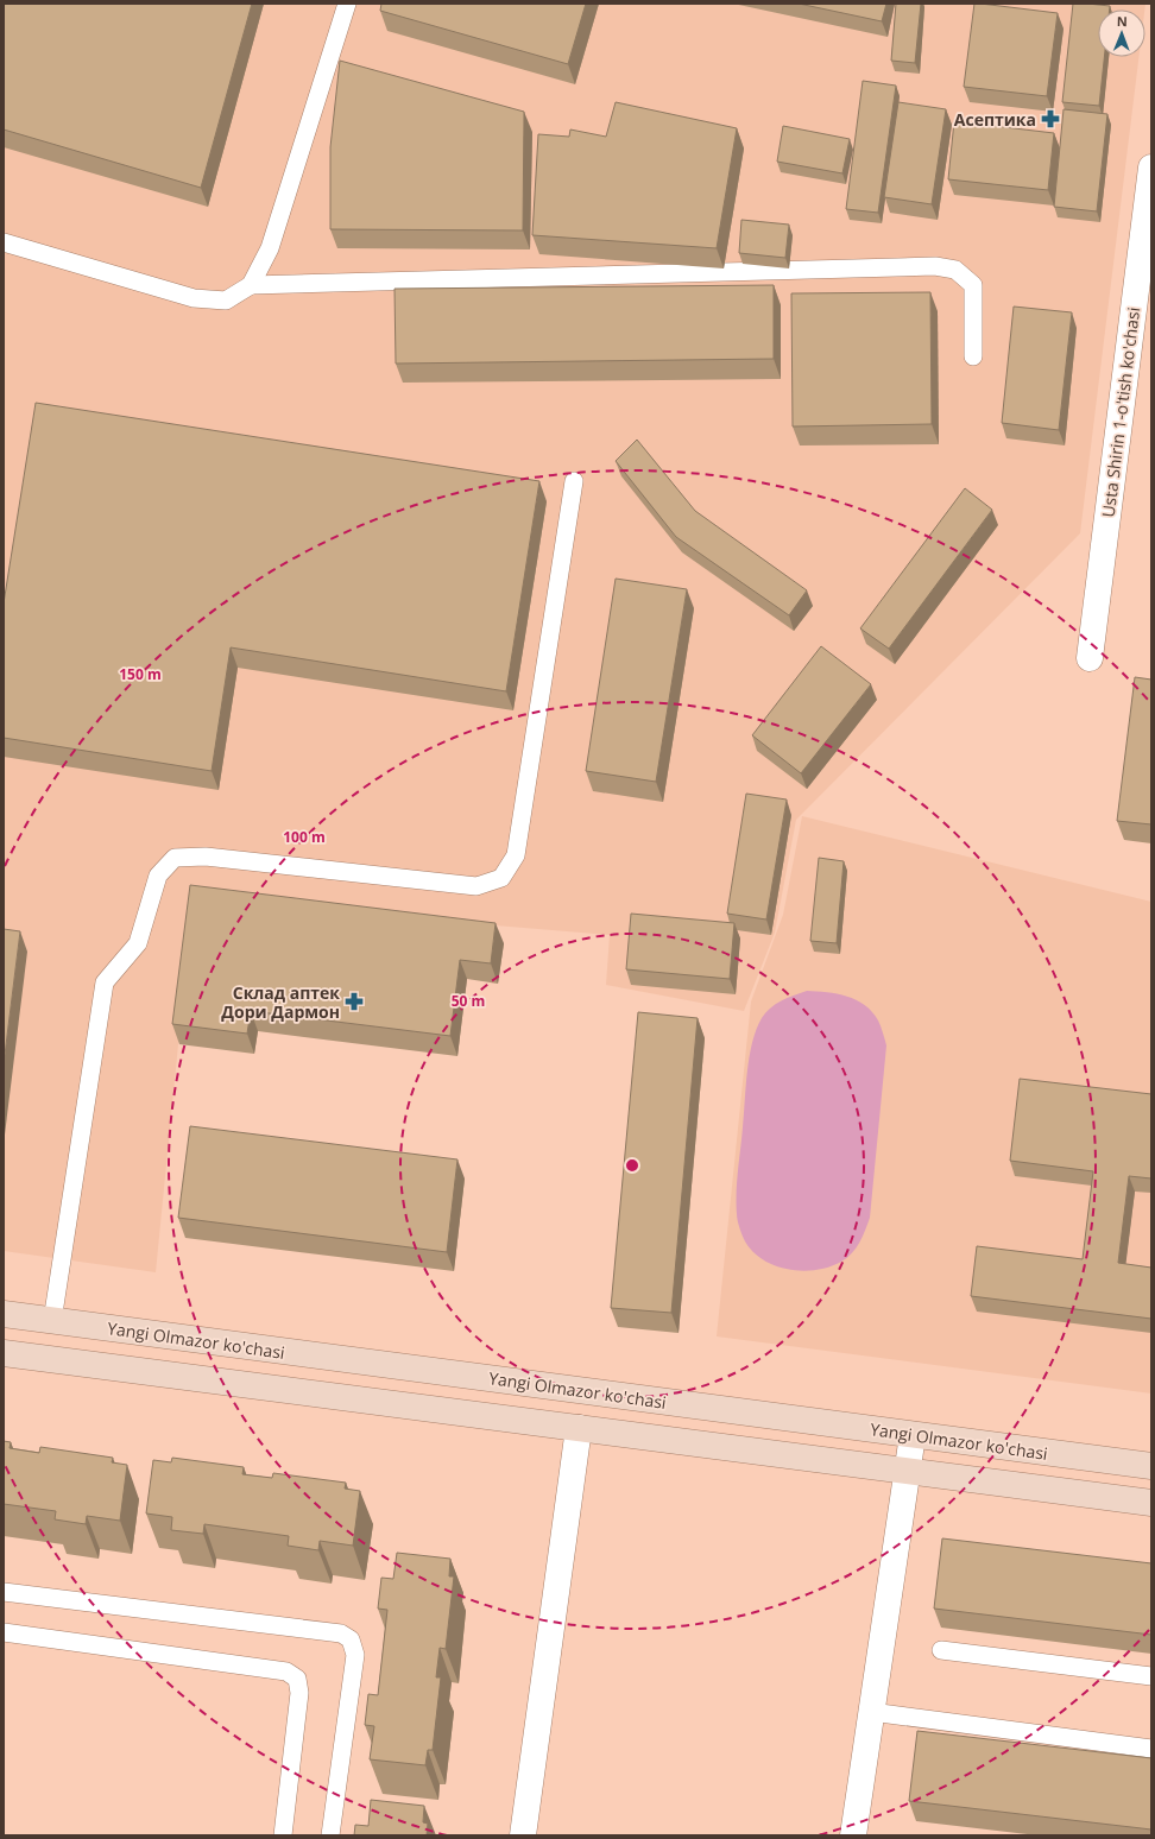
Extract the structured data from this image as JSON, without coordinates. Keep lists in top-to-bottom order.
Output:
{
  "streets": {
    "main road": ["Yangi Olmazor ko'chasi"],
    "street": ["Usta Shirin 1-o'tish ko'chasi"]
  },
  "places": {
    "pharmacy": ["Асептика", "Склад аптек Дори Дармон"]
  },
  "north": "top",
  "rings": ["150 m", "100 m", "50 m"]
}
